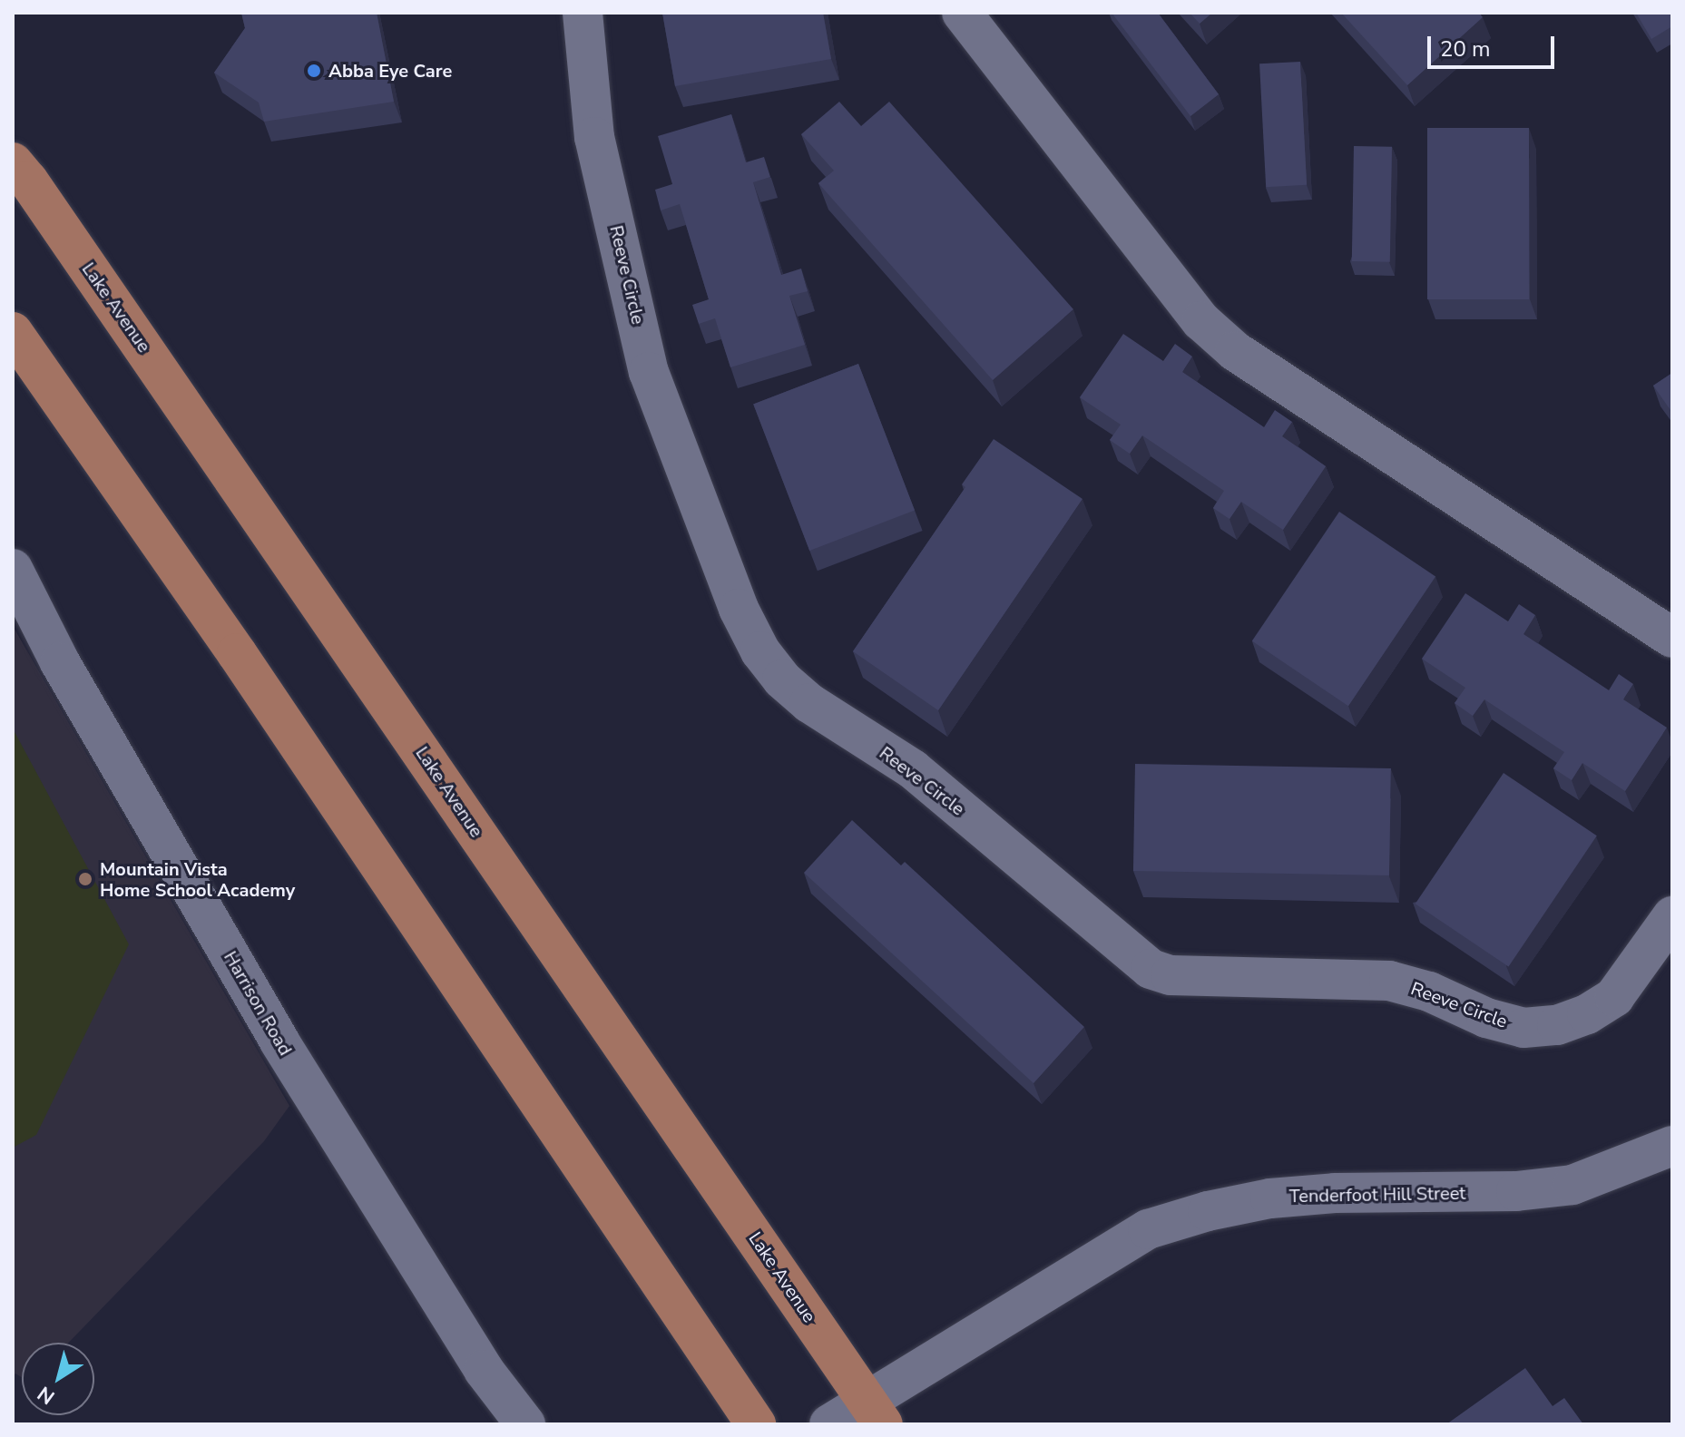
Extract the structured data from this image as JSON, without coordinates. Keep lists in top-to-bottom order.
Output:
{
  "streets": {
    "main road": ["Lake Avenue"],
    "street": ["Reeve Circle", "Harrison Road", "Tenderfoot Hill Street"]
  },
  "crossings": [
    ["Lake Avenue", "Tenderfoot Hill Street"]
  ],
  "places": ["Abba Eye Care", "Mountain Vista Home School Academy"],
  "scale_bar": "20 m",
  "north": "bottom left"
}
